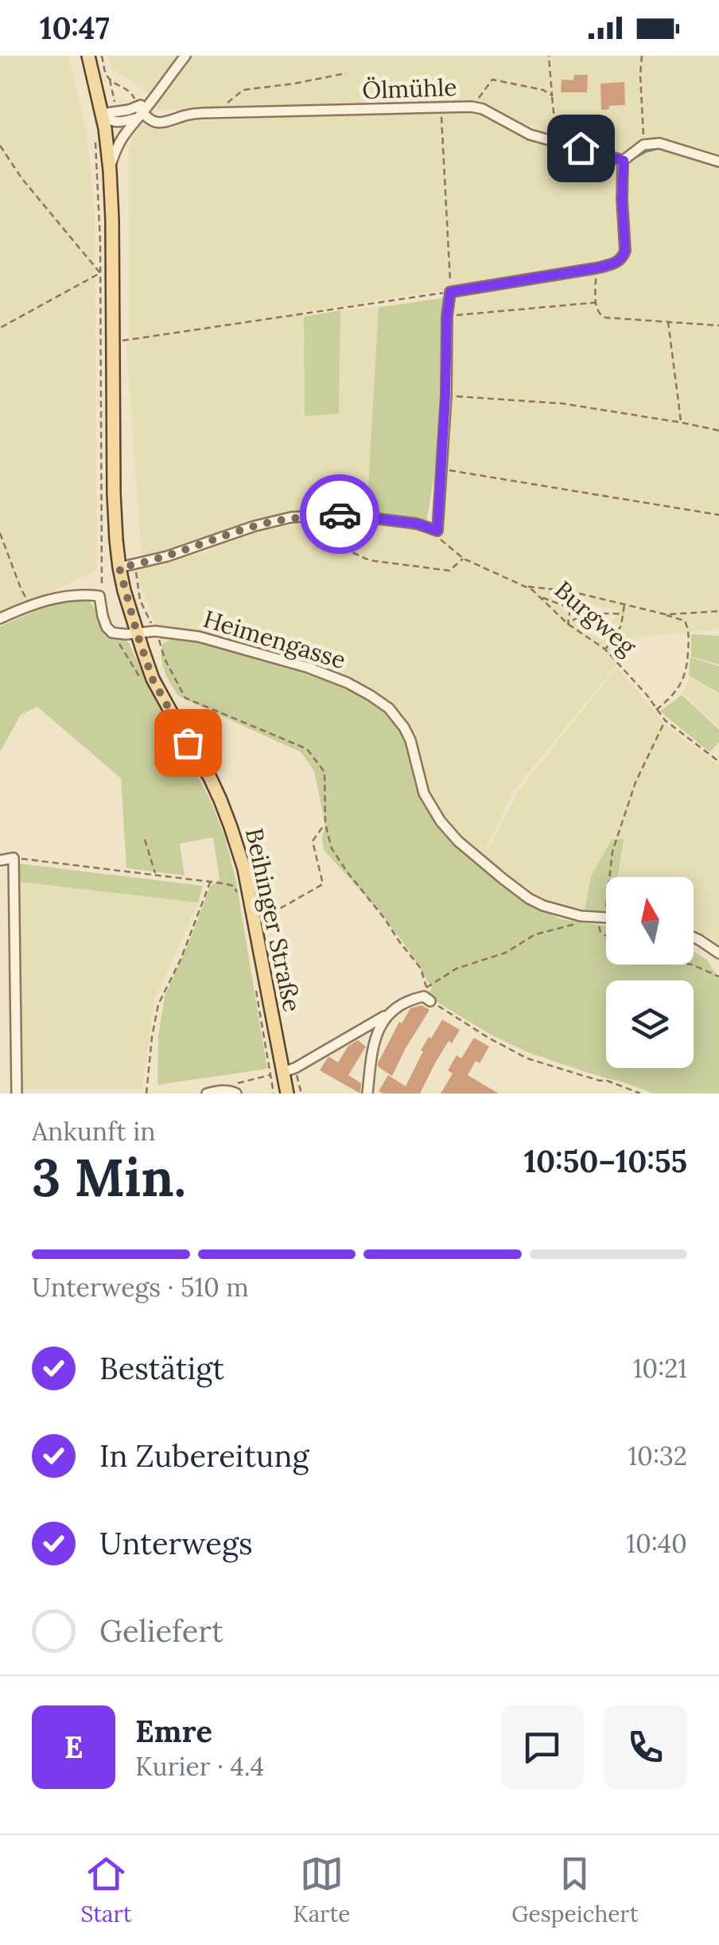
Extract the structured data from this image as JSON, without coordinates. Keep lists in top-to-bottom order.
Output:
{
  "streets": {
    "main road": ["Beihinger Straße"],
    "street": ["Ölmühle", "Heimengasse"],
    "path": ["Burgweg"]
  },
  "crossings": [
    ["Ölmühle", "Beihinger Straße"],
    ["Heimengasse", "Beihinger Straße"]
  ],
  "north": "top",
  "page": {
    "status": "10:47",
    "heading": ["3 Min.", "Ankunft in", "10:50–10:55"],
    "panel": ["Emre", "Kurier · 4.4"],
    "bar": "Unterwegs · 510 m",
    "list": [
      ["Bestätigt", "10:21"],
      ["In Zubereitung", "10:32"],
      ["Unterwegs", "10:40"],
      "Geliefert"
    ],
    "round": "E",
    "tabs": ["Start", "Karte", "Gespeichert"]
  }
}
